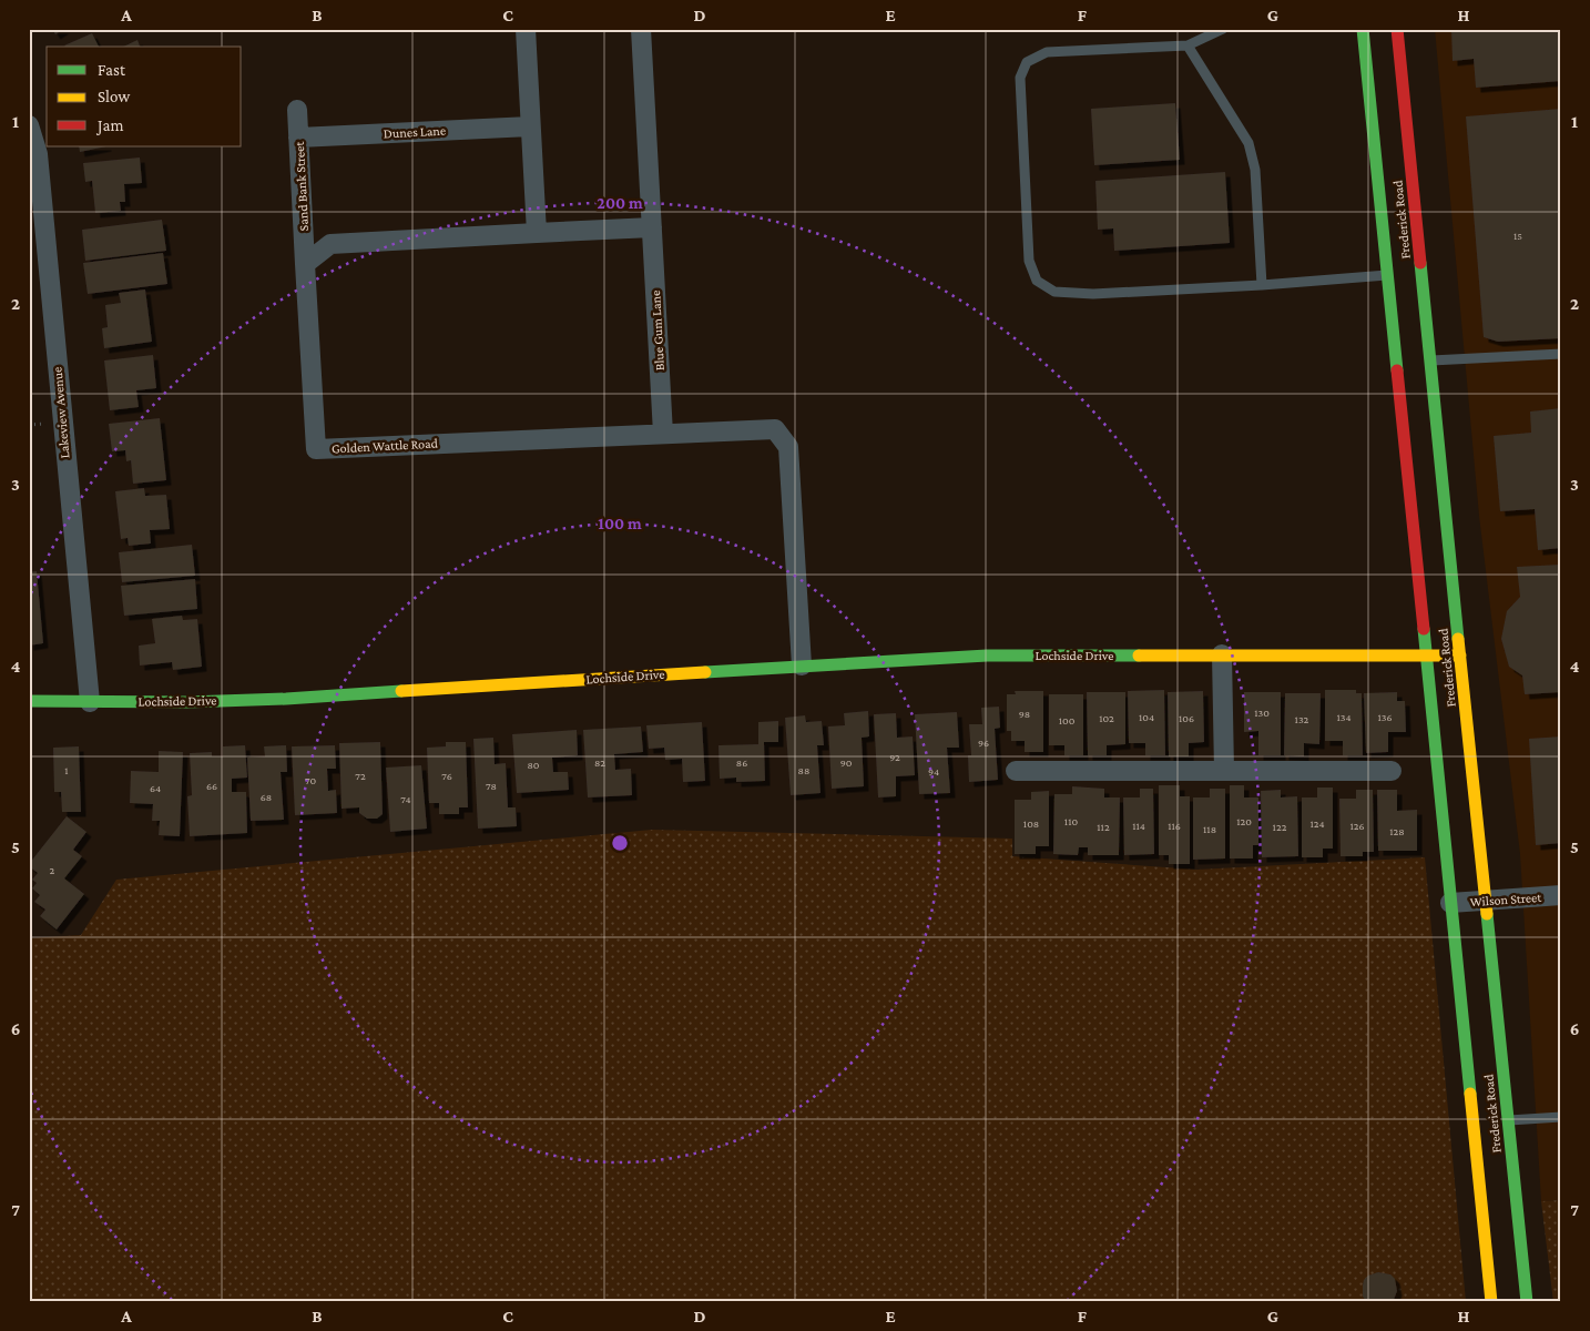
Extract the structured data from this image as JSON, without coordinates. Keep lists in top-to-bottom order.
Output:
{
  "streets": {
    "main road": ["Frederick Road", "Lochside Drive"],
    "street": [
      "Dunes Lane",
      "Sand Bank Street",
      "Blue Gum Lane",
      "Lakeview Avenue",
      "Golden Wattle Road",
      "Wilson Street"
    ]
  },
  "crossings": [
    ["Dunes Lane", "Sand Bank Street"],
    ["Sand Bank Street", "Golden Wattle Road"],
    ["Frederick Road", "Lochside Drive"],
    ["Frederick Road", "Wilson Street"],
    ["Blue Gum Lane", "Golden Wattle Road"],
    ["Lakeview Avenue", "Lochside Drive"],
    ["Golden Wattle Road", "Lochside Drive"]
  ],
  "house_numbers": [
    "15",
    "130",
    "98",
    "104",
    "134",
    "136",
    "102",
    "106",
    "132",
    "100",
    "96",
    "92",
    "82",
    "86",
    "90",
    "80",
    "1",
    "88",
    "94",
    "72",
    "76",
    "70",
    "66",
    "78",
    "64",
    "68",
    "74",
    "110",
    "120",
    "108",
    "124",
    "114",
    "116",
    "126",
    "112",
    "122",
    "118",
    "128",
    "2"
  ],
  "legend": ["Fast", "Slow", "Jam"],
  "grid": {
    "columns": [
      "A",
      "B",
      "C",
      "D",
      "E",
      "F",
      "G",
      "H"
    ],
    "rows": [
      "1",
      "2",
      "3",
      "4",
      "5",
      "6",
      "7"
    ]
  },
  "rings": ["200 m", "100 m"]
}
